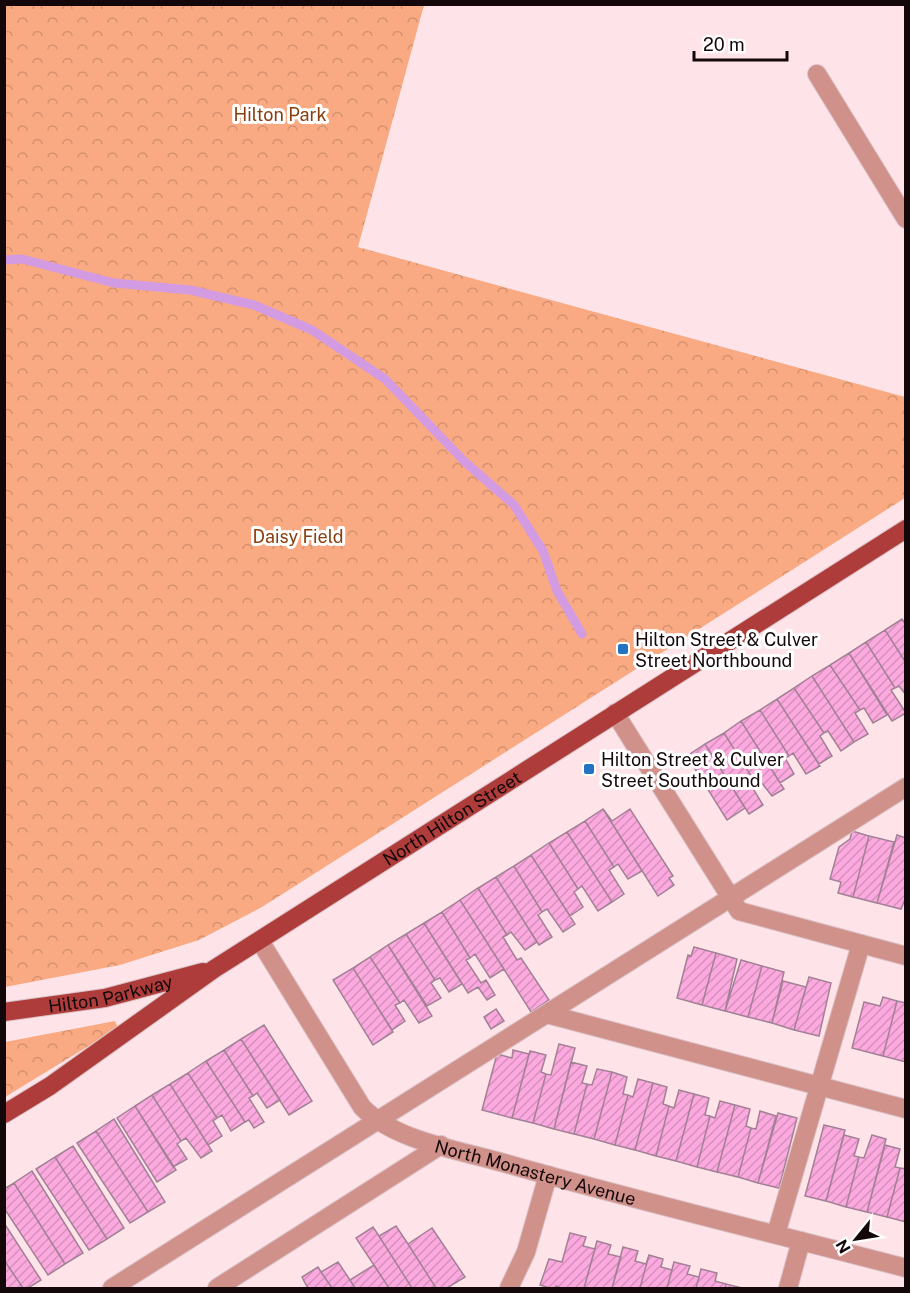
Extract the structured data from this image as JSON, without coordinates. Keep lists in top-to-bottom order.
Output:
{
  "streets": {
    "main road": ["North Hilton Street", "Hilton Parkway"],
    "street": ["North Monastery Avenue"]
  },
  "crossings": [
    ["North Hilton Street", "Hilton Parkway"],
    ["North Hilton Street", "North Monastery Avenue"]
  ],
  "parks": ["Hilton Park", "Daisy Field"],
  "places": {
    "transit": ["Hilton Street & Culver Street Northbound", "Hilton Street & Culver Street Southbound"]
  },
  "scale_bar": "20 m",
  "north": "bottom left"
}
